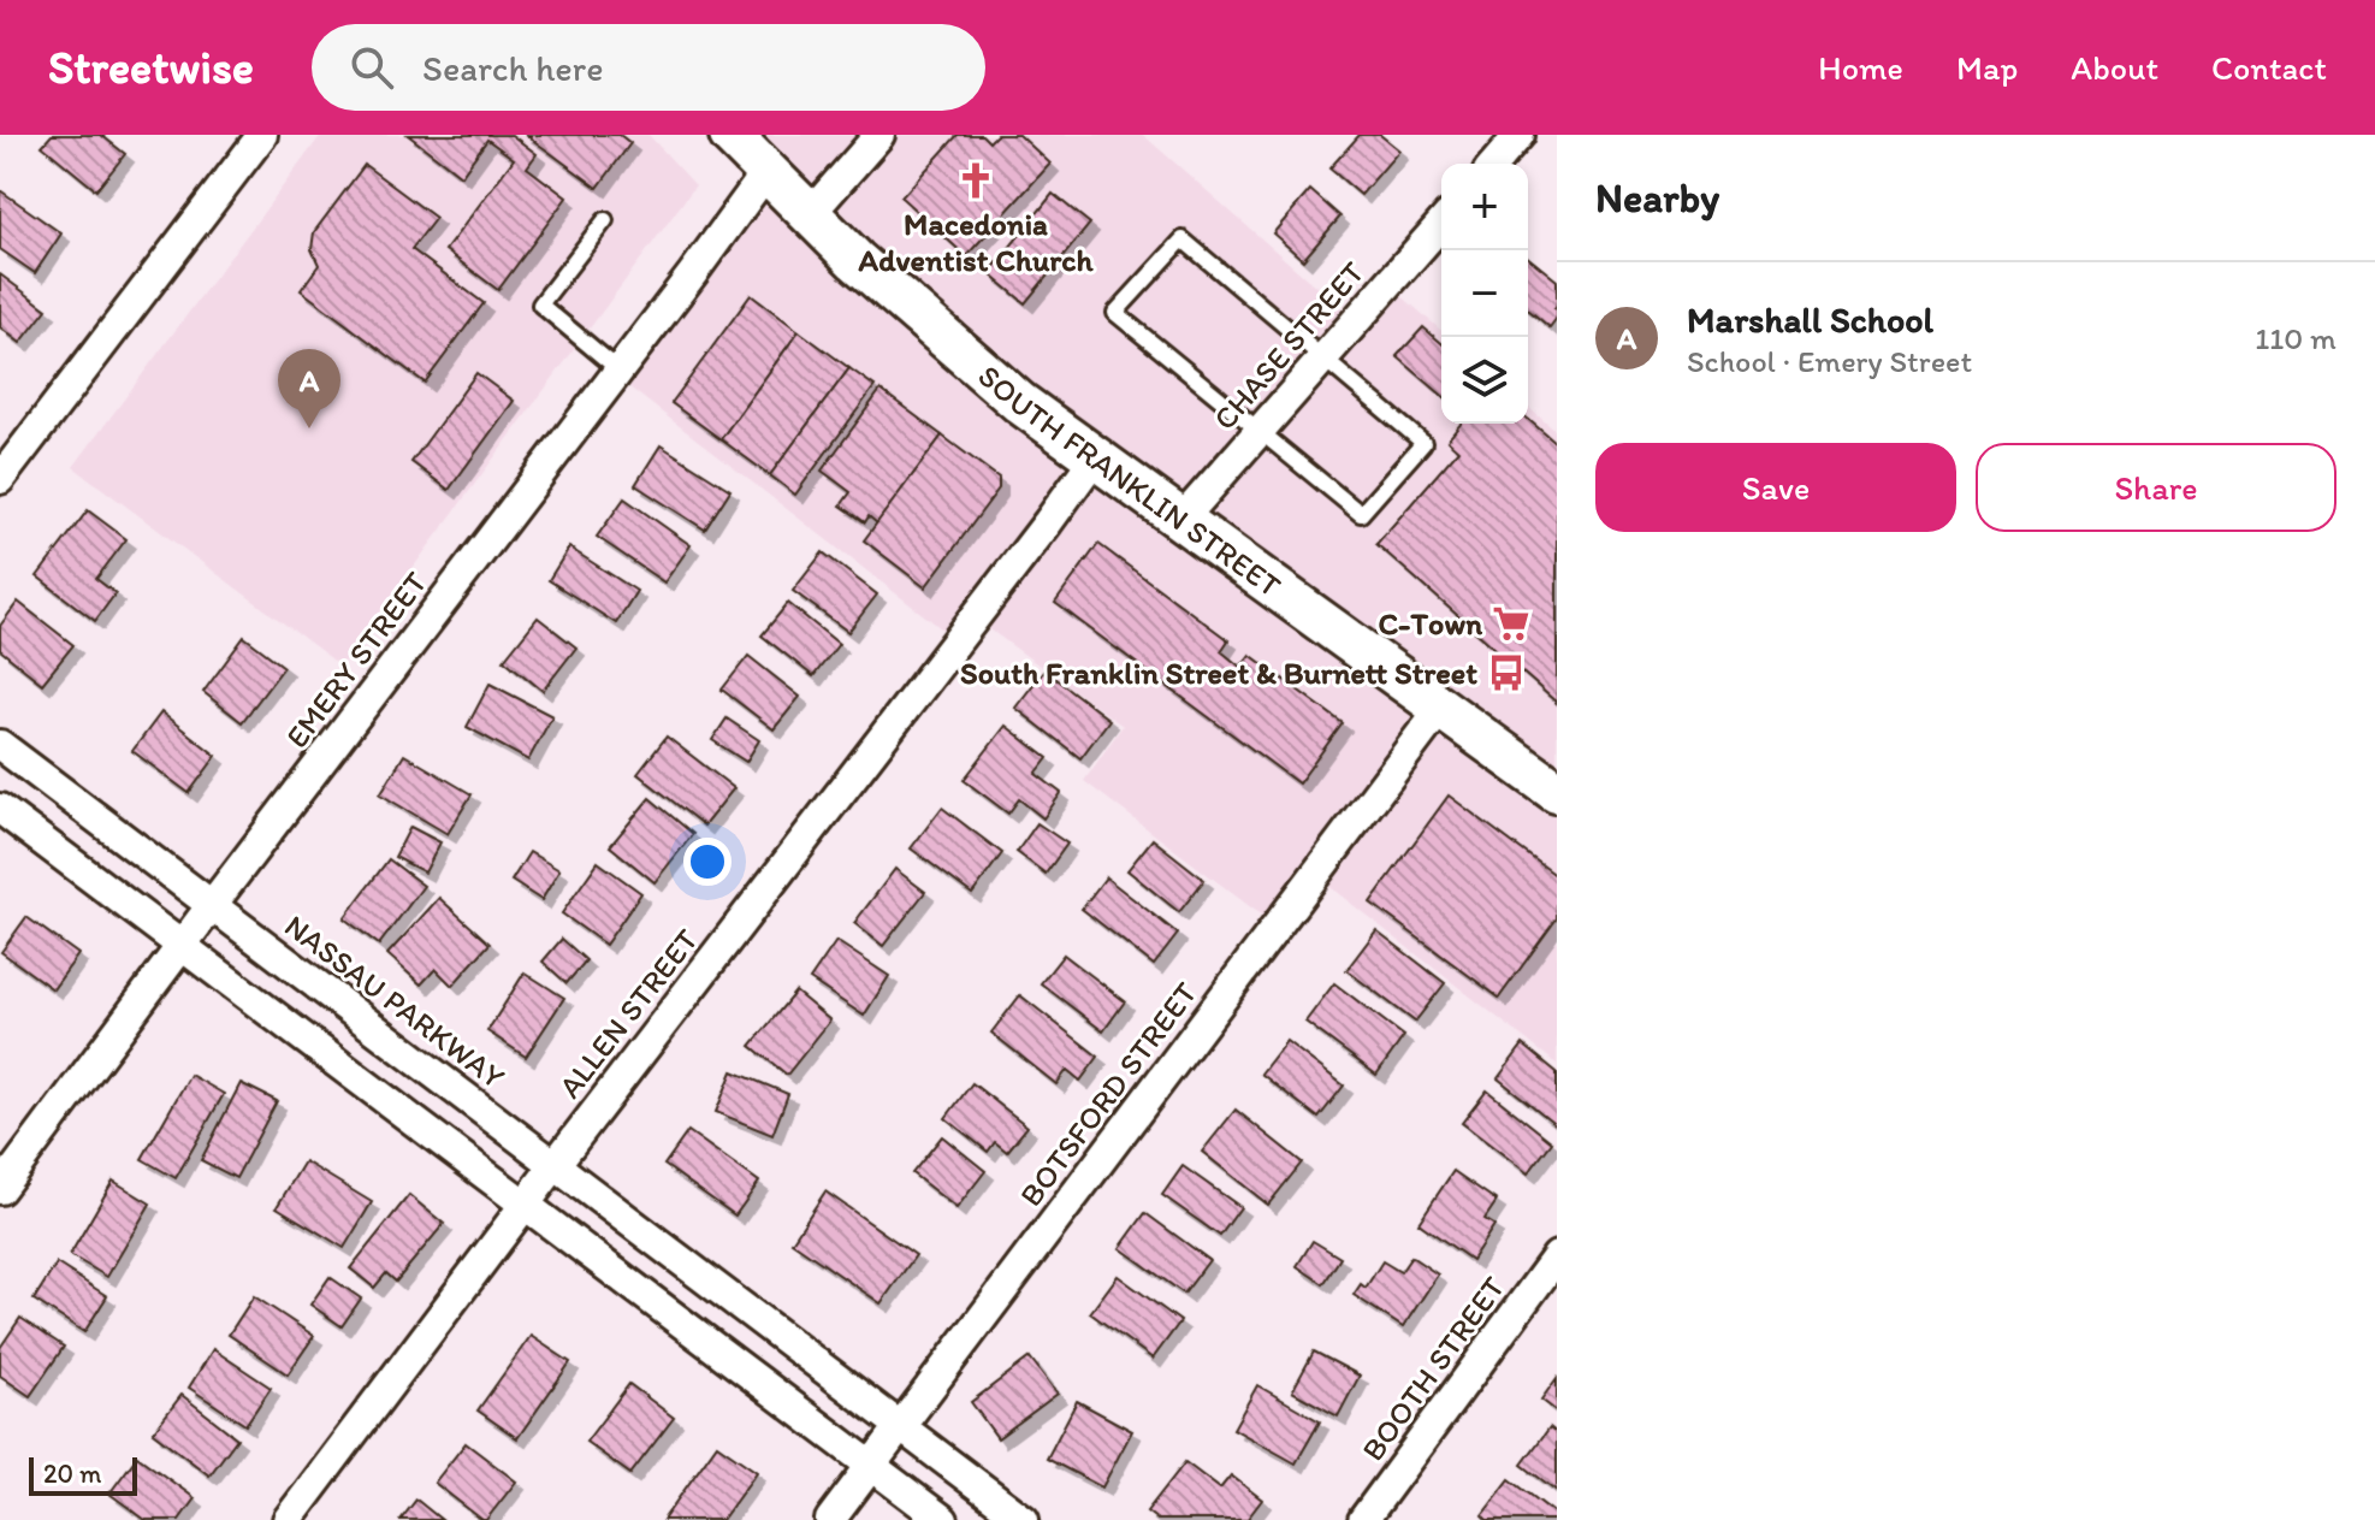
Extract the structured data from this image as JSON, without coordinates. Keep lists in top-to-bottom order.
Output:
{
  "streets": {
    "main road": ["SOUTH FRANKLIN STREET"],
    "street": [
      "CHASE STREET",
      "EMERY STREET",
      "NASSAU PARKWAY",
      "ALLEN STREET",
      "BOTSFORD STREET",
      "BOOTH STREET"
    ]
  },
  "crossings": [
    ["CHASE STREET", "SOUTH FRANKLIN STREET"],
    ["SOUTH FRANKLIN STREET", "EMERY STREET"],
    ["SOUTH FRANKLIN STREET", "ALLEN STREET"],
    ["SOUTH FRANKLIN STREET", "BOTSFORD STREET"],
    ["EMERY STREET", "NASSAU PARKWAY"],
    ["NASSAU PARKWAY", "ALLEN STREET"],
    ["NASSAU PARKWAY", "BOTSFORD STREET"]
  ],
  "places": {
    "church": ["Macedonia Adventist Church"],
    "supermarket": ["C-Town"],
    "bus stop": ["South Franklin Street & Burnett Street"]
  },
  "scale_bar": "20 m",
  "page": {
    "header": "Streetwise",
    "search": "Search here",
    "nav": [
      "Home",
      "Map",
      "About",
      "Contact"
    ],
    "heading": "Nearby",
    "map_buttons": ["+", "−"],
    "list": [
      {
        "mark": "A",
        "name": "Marshall School",
        "note": "School · Emery Street",
        "value": "110 m"
      }
    ],
    "pins": "A",
    "buttons": ["Save", "Share"],
    "scale": "20 m"
  }
}
